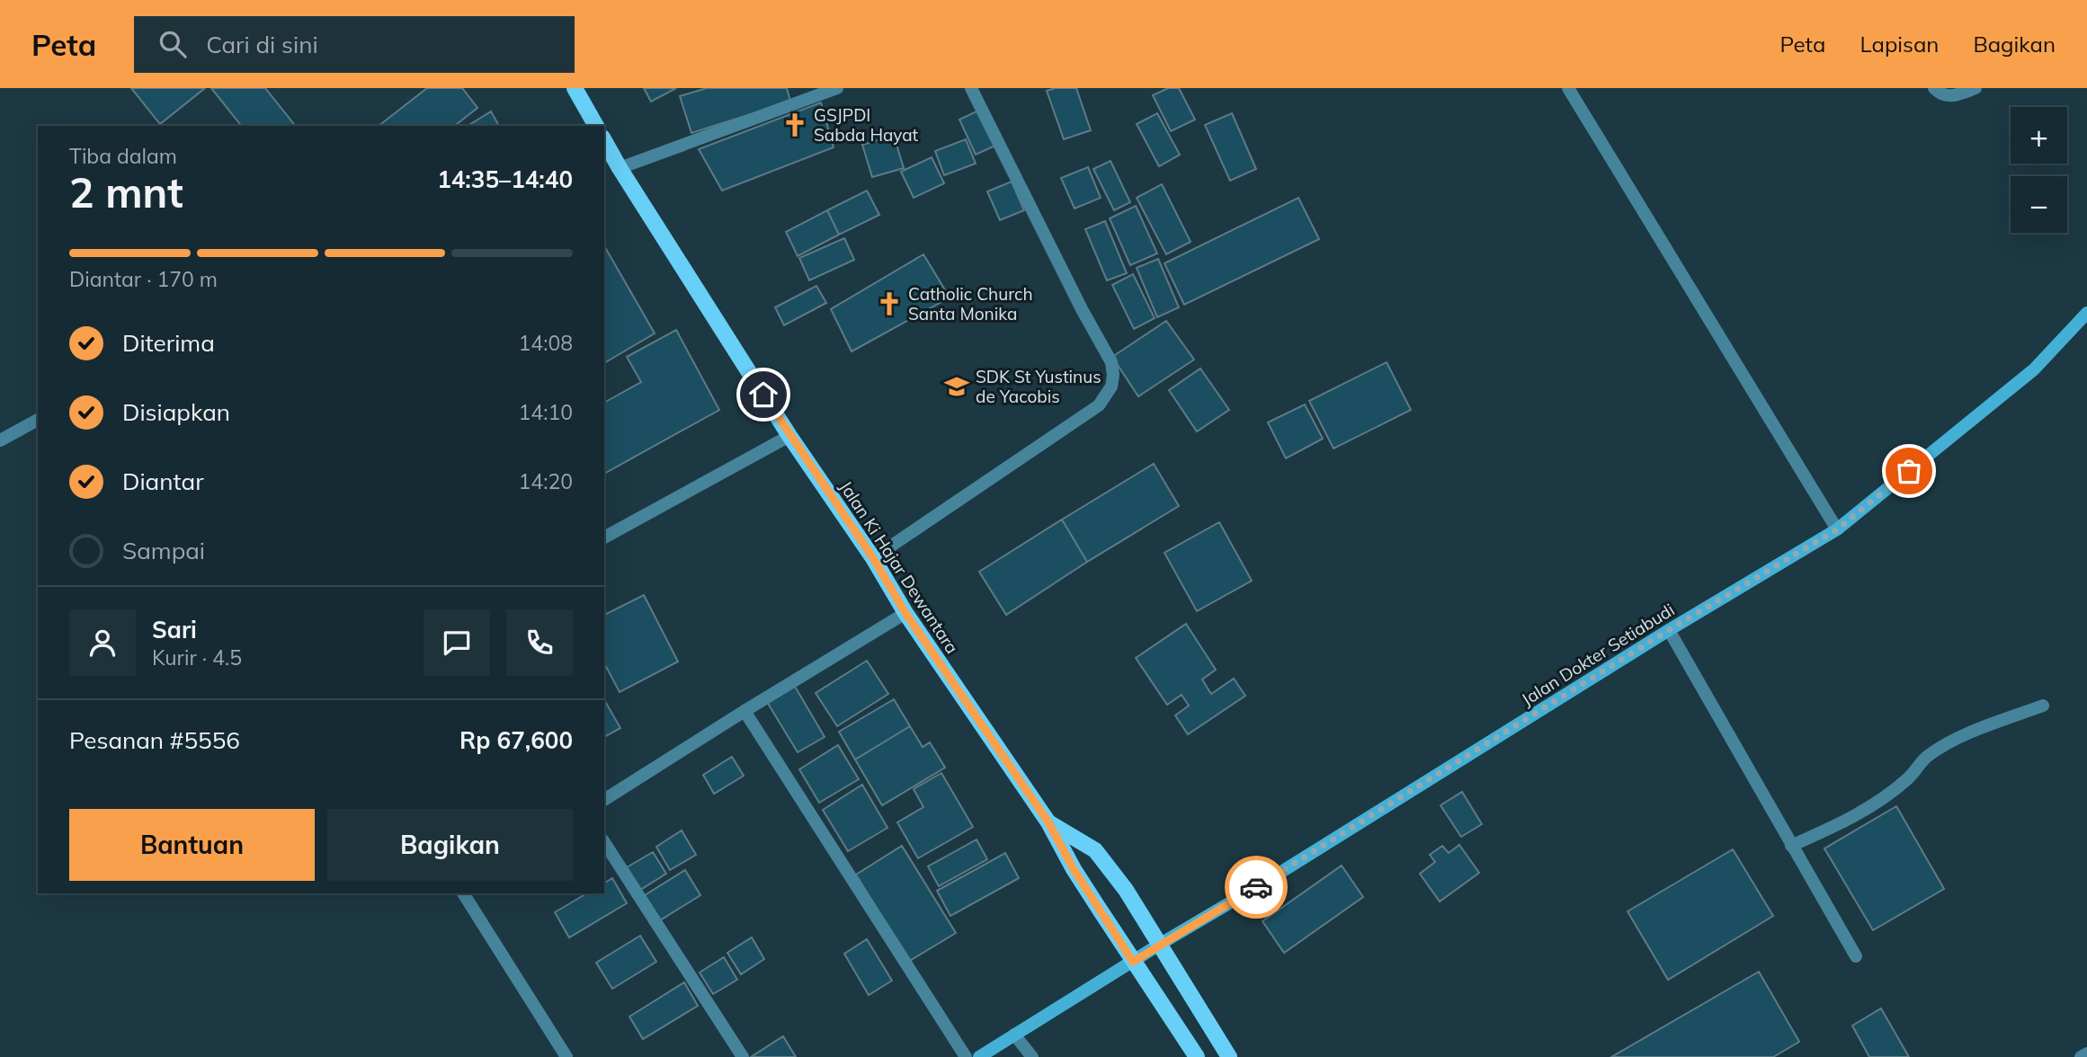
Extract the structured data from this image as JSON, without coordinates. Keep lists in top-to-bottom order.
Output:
{
  "streets": {
    "main road": ["Jalan Ki Hajar Dewantara", "Jalan Dokter Setiabudi"]
  },
  "crossings": [
    ["Jalan Ki Hajar Dewantara", "Jalan Dokter Setiabudi"]
  ],
  "places": {
    "church": ["GSJPDI Sabda Hayat", "Catholic Church Santa Monika"],
    "school or university": ["SDK St Yustinus de Yacobis"]
  },
  "page": {
    "header": "Peta",
    "search": "Cari di sini",
    "nav": ["Peta", "Lapisan", "Bagikan"],
    "map_buttons": ["+", "−"],
    "heading": ["2 mnt", "Tiba dalam", "14:35–14:40"],
    "panel": [
      "Sari",
      "Kurir · 4.5",
      "Pesanan #5556",
      "Rp 67,600"
    ],
    "bar": "Diantar · 170 m",
    "list": [
      ["Diterima", "14:08"],
      ["Disiapkan", "14:10"],
      ["Diantar", "14:20"],
      "Sampai"
    ],
    "buttons": ["Bantuan", "Bagikan"]
  }
}
